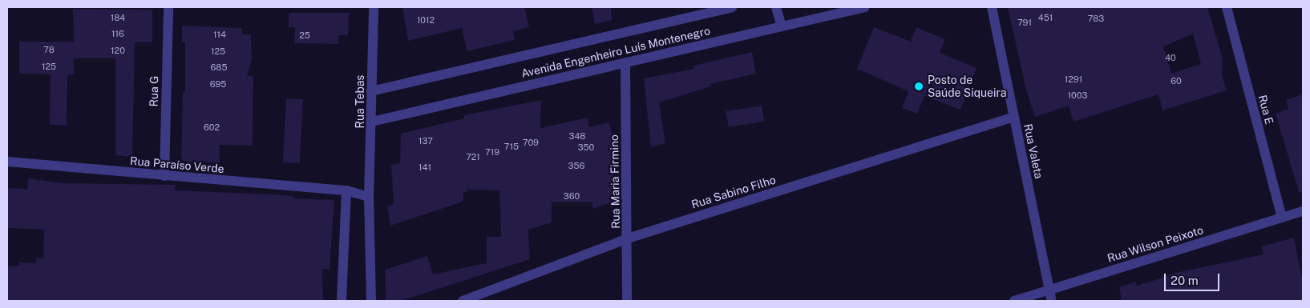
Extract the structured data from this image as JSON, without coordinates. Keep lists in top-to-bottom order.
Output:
{
  "streets": {
    "street": [
      "Avenida Engenheiro Luís Montenegro",
      "Rua G",
      "Rua Tebas",
      "Rua E",
      "Rua Valeta",
      "Rua Paraíso Verde",
      "Rua Maria Firmino",
      "Rua Sabino Filho",
      "Rua Wilson Peixoto"
    ]
  },
  "crossings": [
    ["Avenida Engenheiro Luís Montenegro", "Rua Tebas"],
    ["Avenida Engenheiro Luís Montenegro", "Rua Maria Firmino"],
    ["Rua G", "Rua Paraíso Verde"],
    ["Rua E", "Rua Wilson Peixoto"],
    ["Rua Valeta", "Rua Sabino Filho"],
    ["Rua Valeta", "Rua Wilson Peixoto"],
    ["Rua Maria Firmino", "Rua Sabino Filho"]
  ],
  "places": ["Posto de Saúde Siqueira"],
  "house_numbers": [
    "184",
    "451",
    "783",
    "1012",
    "791",
    "116",
    "114",
    "25",
    "78",
    "120",
    "125",
    "40",
    "125",
    "685",
    "1291",
    "60",
    "695",
    "1003",
    "602",
    "348",
    "137",
    "709",
    "715",
    "350",
    "719",
    "721",
    "356",
    "141",
    "360"
  ],
  "scale_bar": "20 m"
}
